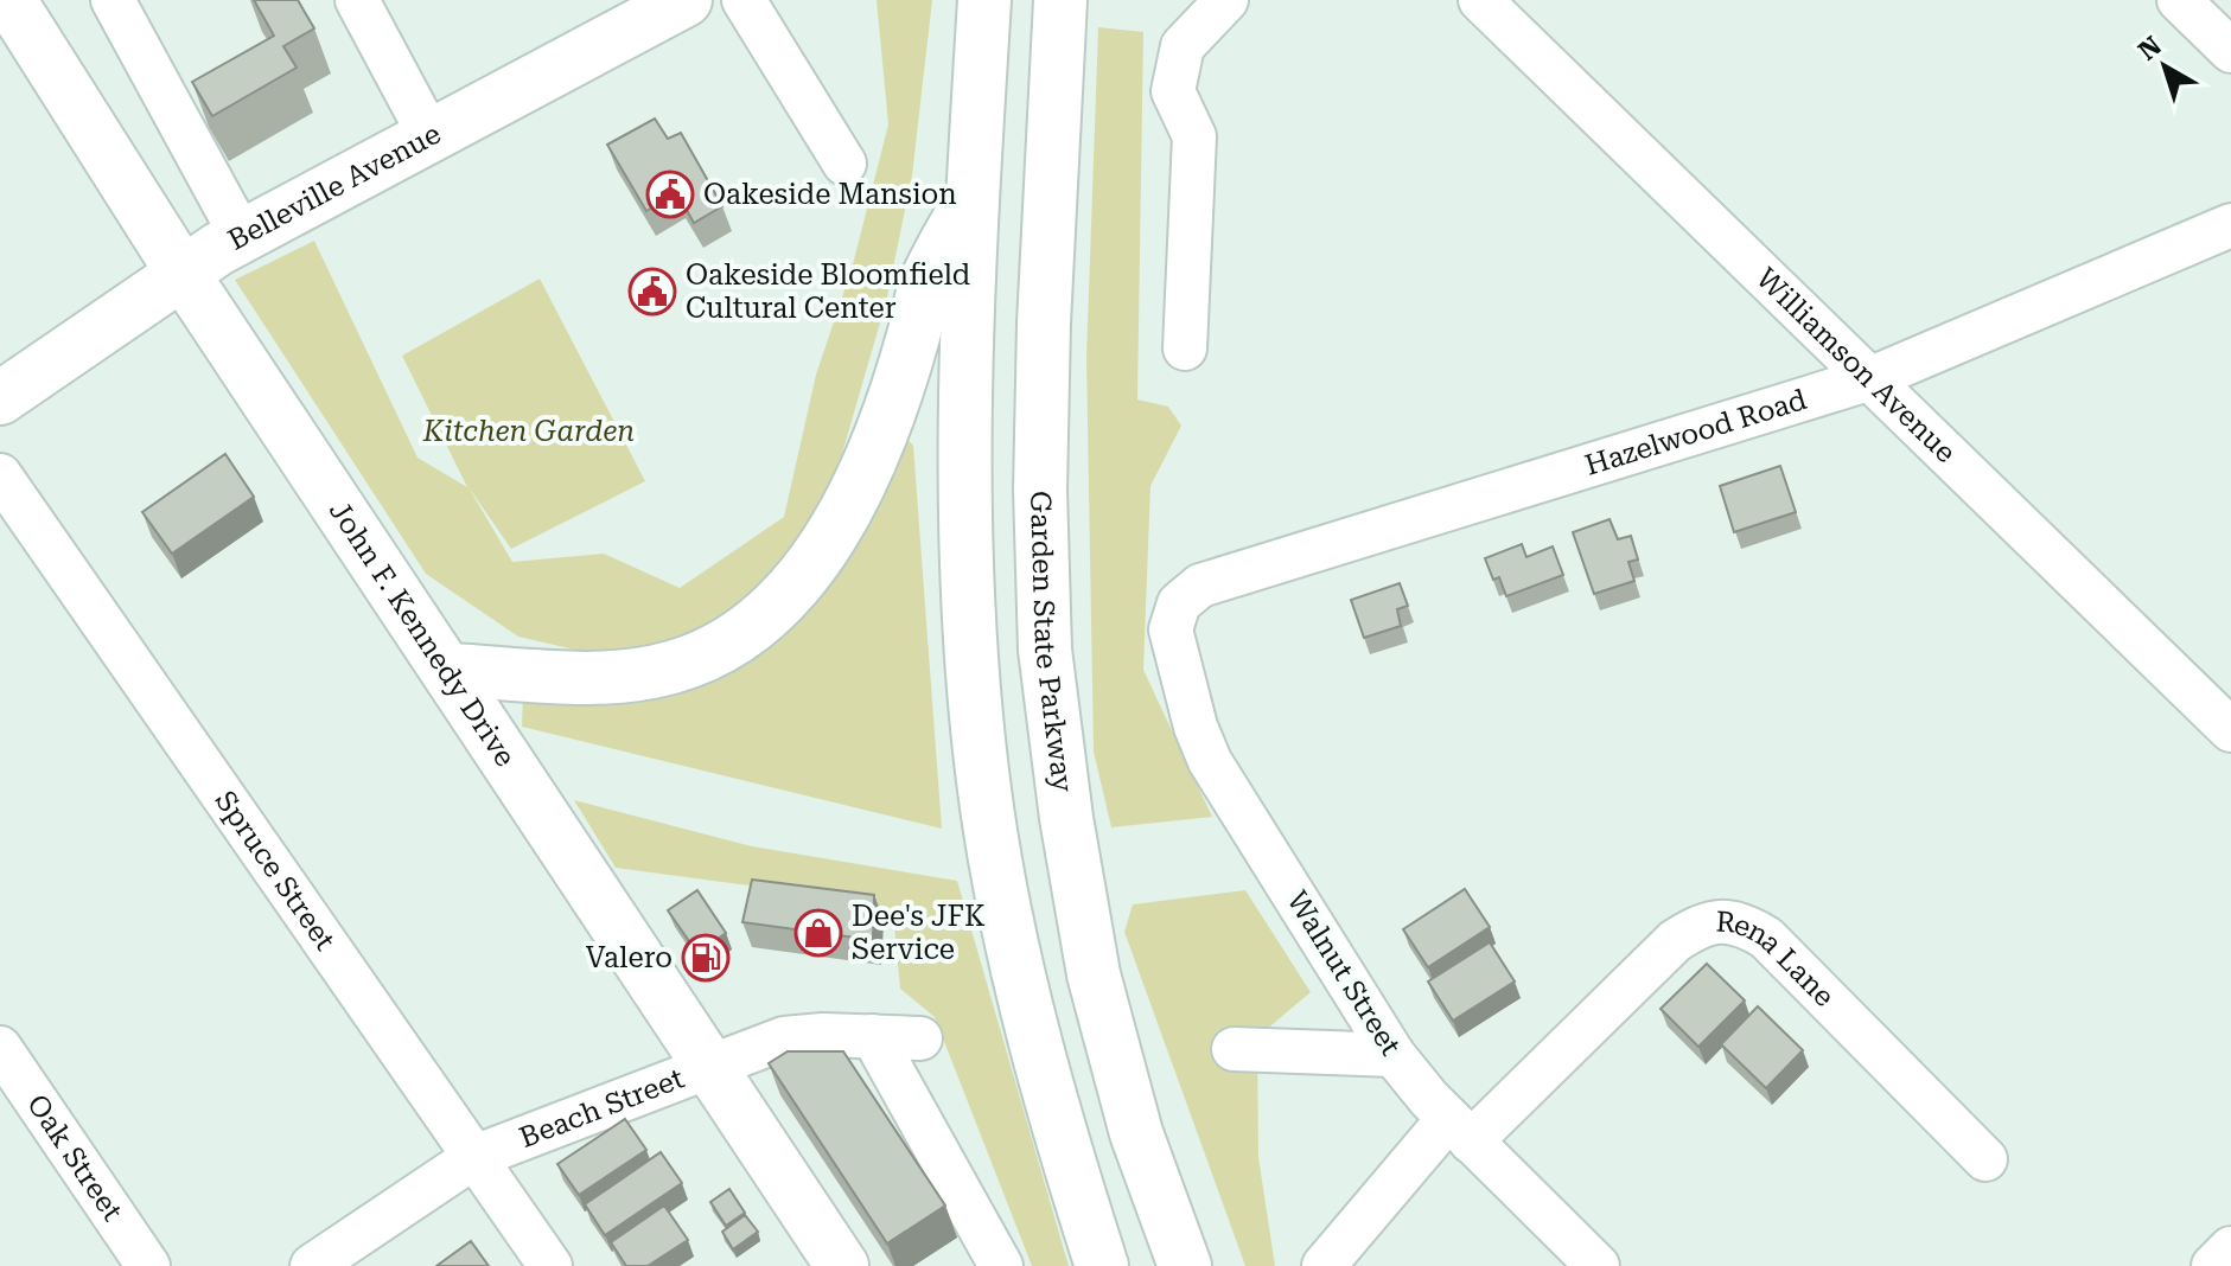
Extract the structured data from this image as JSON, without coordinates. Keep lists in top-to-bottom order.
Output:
{
  "streets": {
    "main road": ["Belleville Avenue", "John F. Kennedy Drive", "Garden State Parkway"],
    "street": [
      "Williamson Avenue",
      "Hazelwood Road",
      "Spruce Street",
      "Rena Lane",
      "Walnut Street",
      "Beach Street",
      "Oak Street"
    ]
  },
  "crossings": [
    ["Belleville Avenue", "John F. Kennedy Drive"],
    ["Williamson Avenue", "Hazelwood Road"],
    ["Hazelwood Road", "Walnut Street"],
    ["John F. Kennedy Drive", "Beach Street"],
    ["Spruce Street", "Beach Street"],
    ["Rena Lane", "Walnut Street"]
  ],
  "parks": ["Kitchen Garden"],
  "places": {
    "public building": ["Oakeside Mansion", "Oakeside Bloomfield Cultural Center"],
    "shop": ["Dee's JFK Service"],
    "fuel station": ["Valero"]
  },
  "north": "top left"
}
